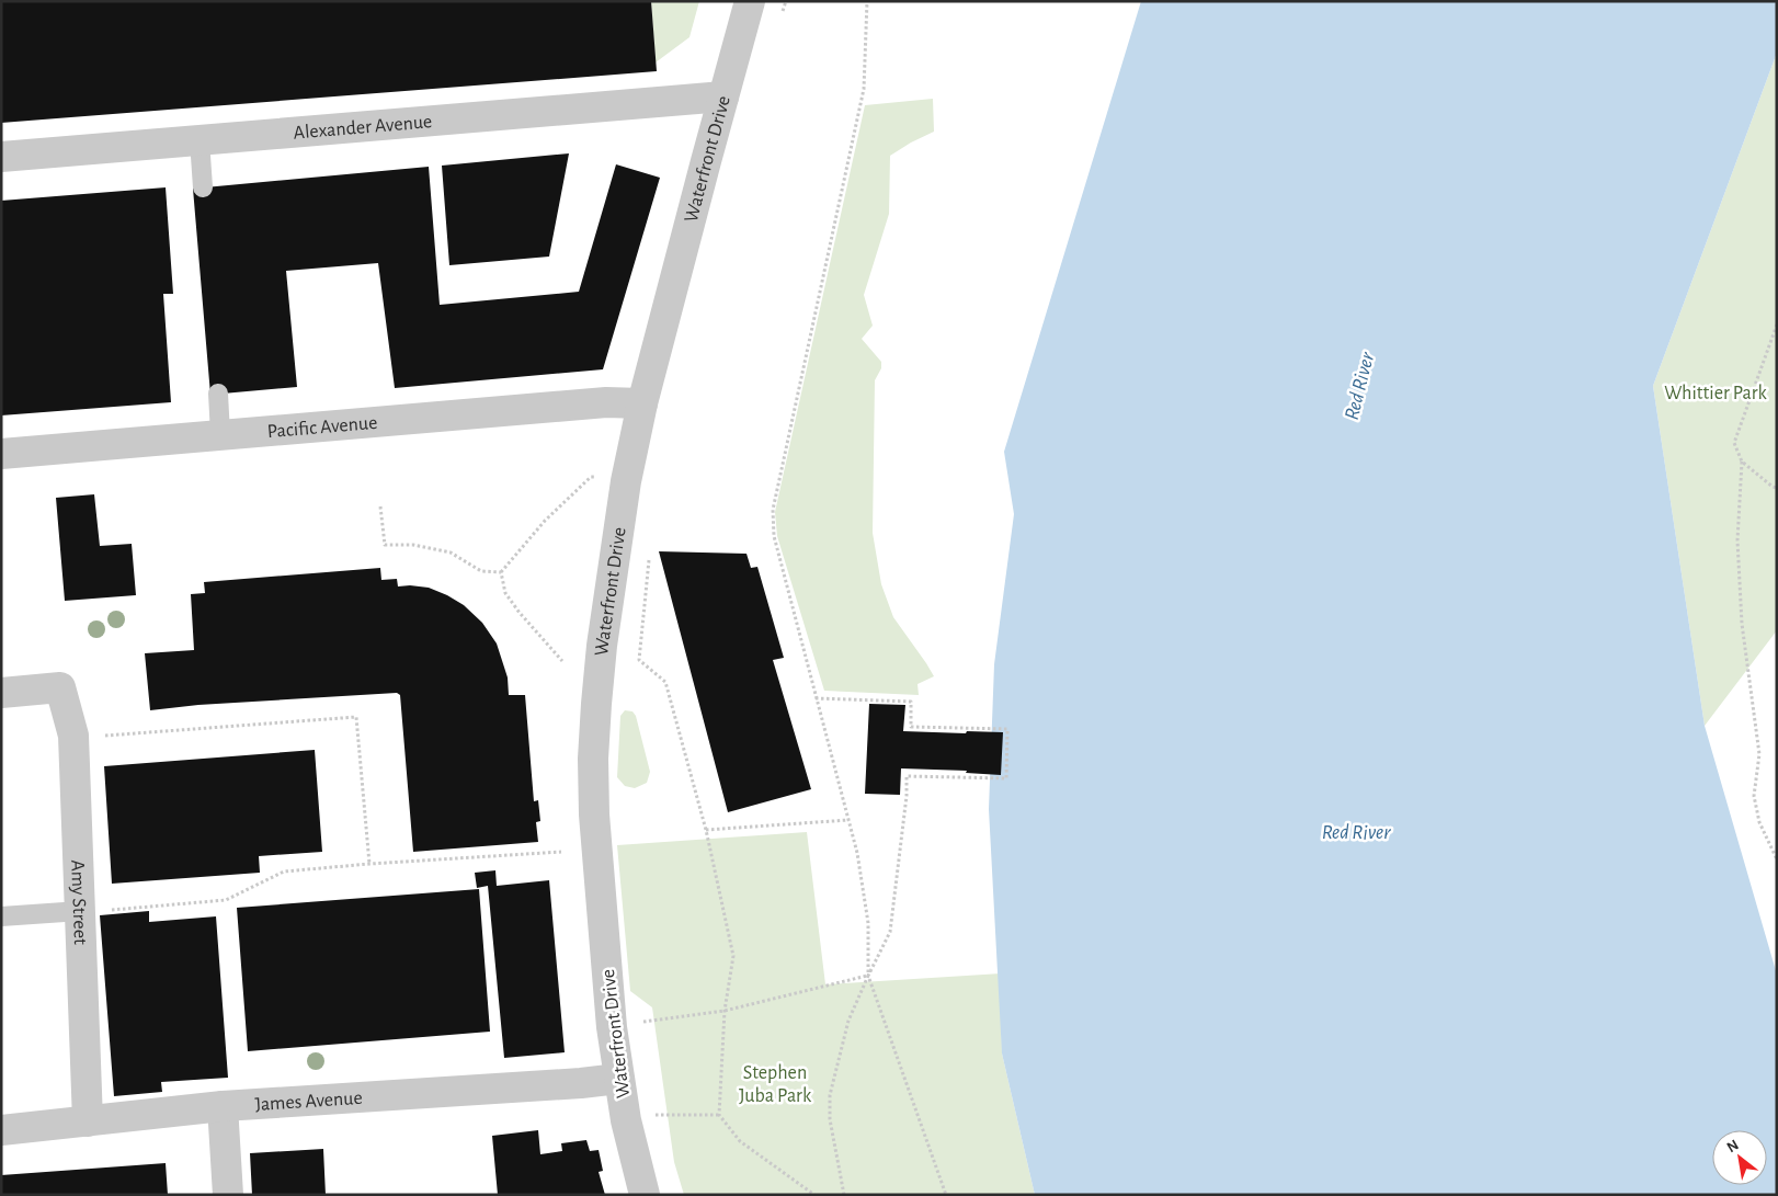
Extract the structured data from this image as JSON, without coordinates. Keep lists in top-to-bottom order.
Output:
{
  "streets": {
    "street": [
      "Alexander Avenue",
      "Waterfront Drive",
      "Pacific Avenue",
      "Amy Street",
      "James Avenue"
    ]
  },
  "crossings": [
    ["Alexander Avenue", "Waterfront Drive"],
    ["Waterfront Drive", "Pacific Avenue"],
    ["Waterfront Drive", "James Avenue"],
    ["Amy Street", "James Avenue"]
  ],
  "water": ["Red River"],
  "parks": ["Whittier Park", "Stephen Juba Park"],
  "north": "top left"
}
